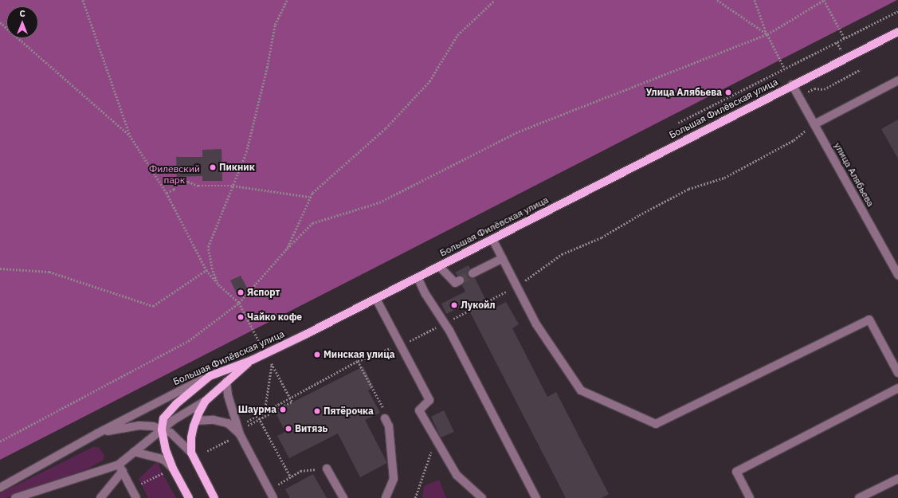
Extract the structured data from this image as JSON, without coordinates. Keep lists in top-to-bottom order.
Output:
{
  "streets": {
    "main road": ["Большая Филёвская улица"],
    "street": ["улица Алябьева"]
  },
  "crossings": [
    ["Большая Филёвская улица", "улица Алябьева"]
  ],
  "parks": ["Филевский парк"],
  "places": [
    "Улица Алябьева",
    "Пикник",
    "Яспорт",
    "Лукойл",
    "Чайко кофе",
    "Минская улица",
    "Шаурма",
    "Пятёрочка",
    "Витязь"
  ],
  "north": "top"
}
